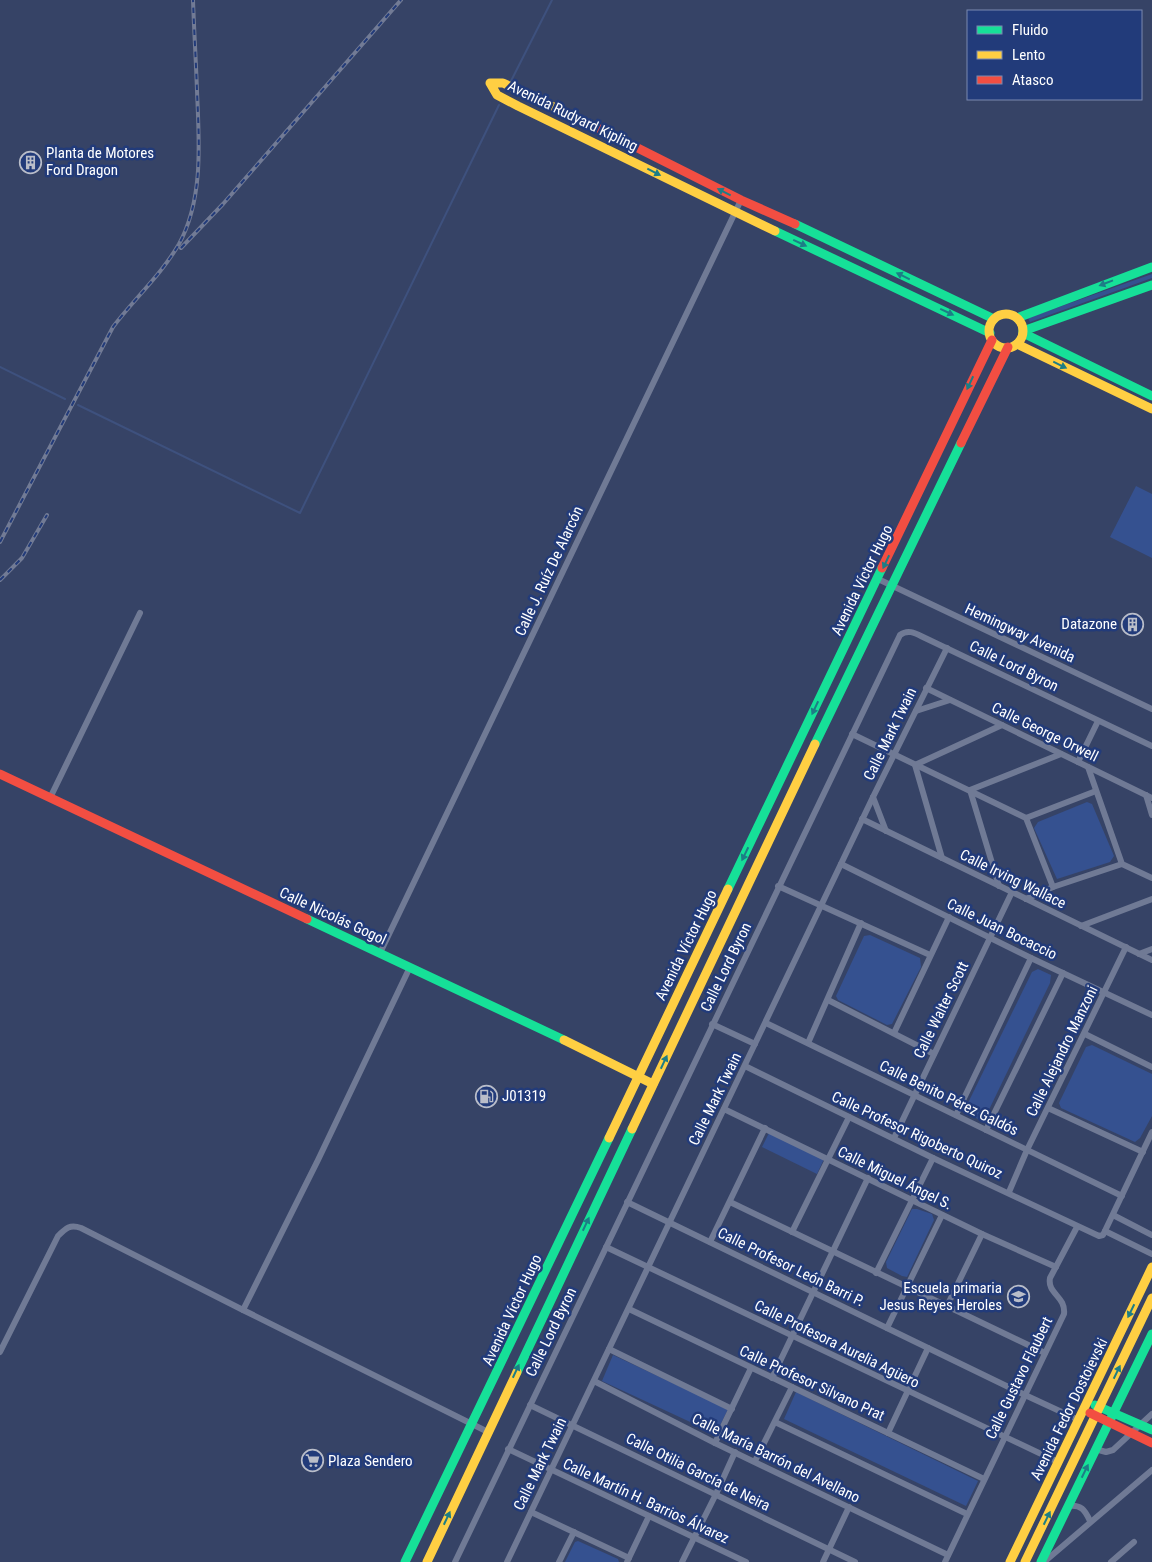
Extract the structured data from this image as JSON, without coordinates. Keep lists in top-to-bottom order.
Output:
{
  "streets": {
    "street": [
      "Avenida Rudyard Kipling",
      "Calle J. Ruíz De Alarcón",
      "Avenida Víctor Hugo",
      "Hemingway Avenida",
      "Calle Lord Byron",
      "Calle George Orwell",
      "Calle Mark Twain",
      "Calle Irving Wallace",
      "Calle Nicolás Gogol",
      "Calle Juan Bocaccio",
      "Calle Walter Scott",
      "Calle Alejandro Manzoni",
      "Calle Benito Pérez Galdós",
      "Calle Profesor Rigoberto Quiroz",
      "Calle Miguel Ángel S.",
      "Calle Profesor León Barri P.",
      "Calle Profesora Aurelia Agüero",
      "Calle Gustavo Flaubert",
      "Calle Profesor Silvano Prat",
      "Avenida Fedor Dostoievski",
      "Calle María Barrón del Avellano",
      "Calle Otilia García de Neira",
      "Calle Martín H. Barrios Álvarez"
    ]
  },
  "crossings": [
    ["Avenida Rudyard Kipling", "Calle J. Ruíz De Alarcón"],
    ["Avenida Rudyard Kipling", "Avenida Víctor Hugo"],
    ["Calle J. Ruíz De Alarcón", "Calle Nicolás Gogol"],
    ["Avenida Víctor Hugo", "Hemingway Avenida"],
    ["Avenida Víctor Hugo", "Calle Nicolás Gogol"],
    ["Calle Lord Byron", "Calle Mark Twain"],
    ["Calle Lord Byron", "Calle Profesor León Barri P."],
    ["Calle Lord Byron", "Calle Profesora Aurelia Agüero"],
    ["Calle Lord Byron", "Calle Otilia García de Neira"],
    ["Calle Lord Byron", "Calle Martín H. Barrios Álvarez"],
    ["Calle George Orwell", "Calle Mark Twain"],
    ["Calle Mark Twain", "Calle Irving Wallace"],
    ["Calle Mark Twain", "Calle Juan Bocaccio"],
    ["Calle Mark Twain", "Calle Benito Pérez Galdós"],
    ["Calle Mark Twain", "Calle Profesor Rigoberto Quiroz"],
    ["Calle Mark Twain", "Calle Miguel Ángel S."],
    ["Calle Mark Twain", "Calle Profesor León Barri P."],
    ["Calle Mark Twain", "Calle Profesora Aurelia Agüero"],
    ["Calle Mark Twain", "Calle Profesor Silvano Prat"],
    ["Calle Mark Twain", "Calle María Barrón del Avellano"],
    ["Calle Mark Twain", "Calle Otilia García de Neira"],
    ["Calle Mark Twain", "Calle Martín H. Barrios Álvarez"],
    ["Calle Irving Wallace", "Calle Walter Scott"],
    ["Calle Irving Wallace", "Calle Alejandro Manzoni"],
    ["Calle Juan Bocaccio", "Calle Walter Scott"],
    ["Calle Juan Bocaccio", "Calle Alejandro Manzoni"],
    ["Calle Walter Scott", "Calle Benito Pérez Galdós"],
    ["Calle Walter Scott", "Calle Profesor Rigoberto Quiroz"],
    ["Calle Alejandro Manzoni", "Calle Benito Pérez Galdós"],
    ["Calle Alejandro Manzoni", "Calle Profesor Rigoberto Quiroz"],
    ["Calle Profesor Rigoberto Quiroz", "Calle Gustavo Flaubert"],
    ["Calle Miguel Ángel S.", "Calle Gustavo Flaubert"],
    ["Calle Profesor León Barri P.", "Calle Gustavo Flaubert"],
    ["Calle Profesor León Barri P.", "Avenida Fedor Dostoievski"],
    ["Calle Profesora Aurelia Agüero", "Calle Gustavo Flaubert"],
    ["Calle Profesora Aurelia Agüero", "Avenida Fedor Dostoievski"],
    ["Calle Gustavo Flaubert", "Calle Profesor Silvano Prat"],
    ["Calle Gustavo Flaubert", "Calle María Barrón del Avellano"]
  ],
  "places": {
    "building": ["Planta de Motores Ford Dragon", "Datazone"],
    "fuel station": ["J01319"],
    "school or university": ["Escuela primaria Jesus Reyes Heroles"],
    "supermarket": ["Plaza Sendero"]
  },
  "legend": ["Fluido", "Lento", "Atasco"]
}
